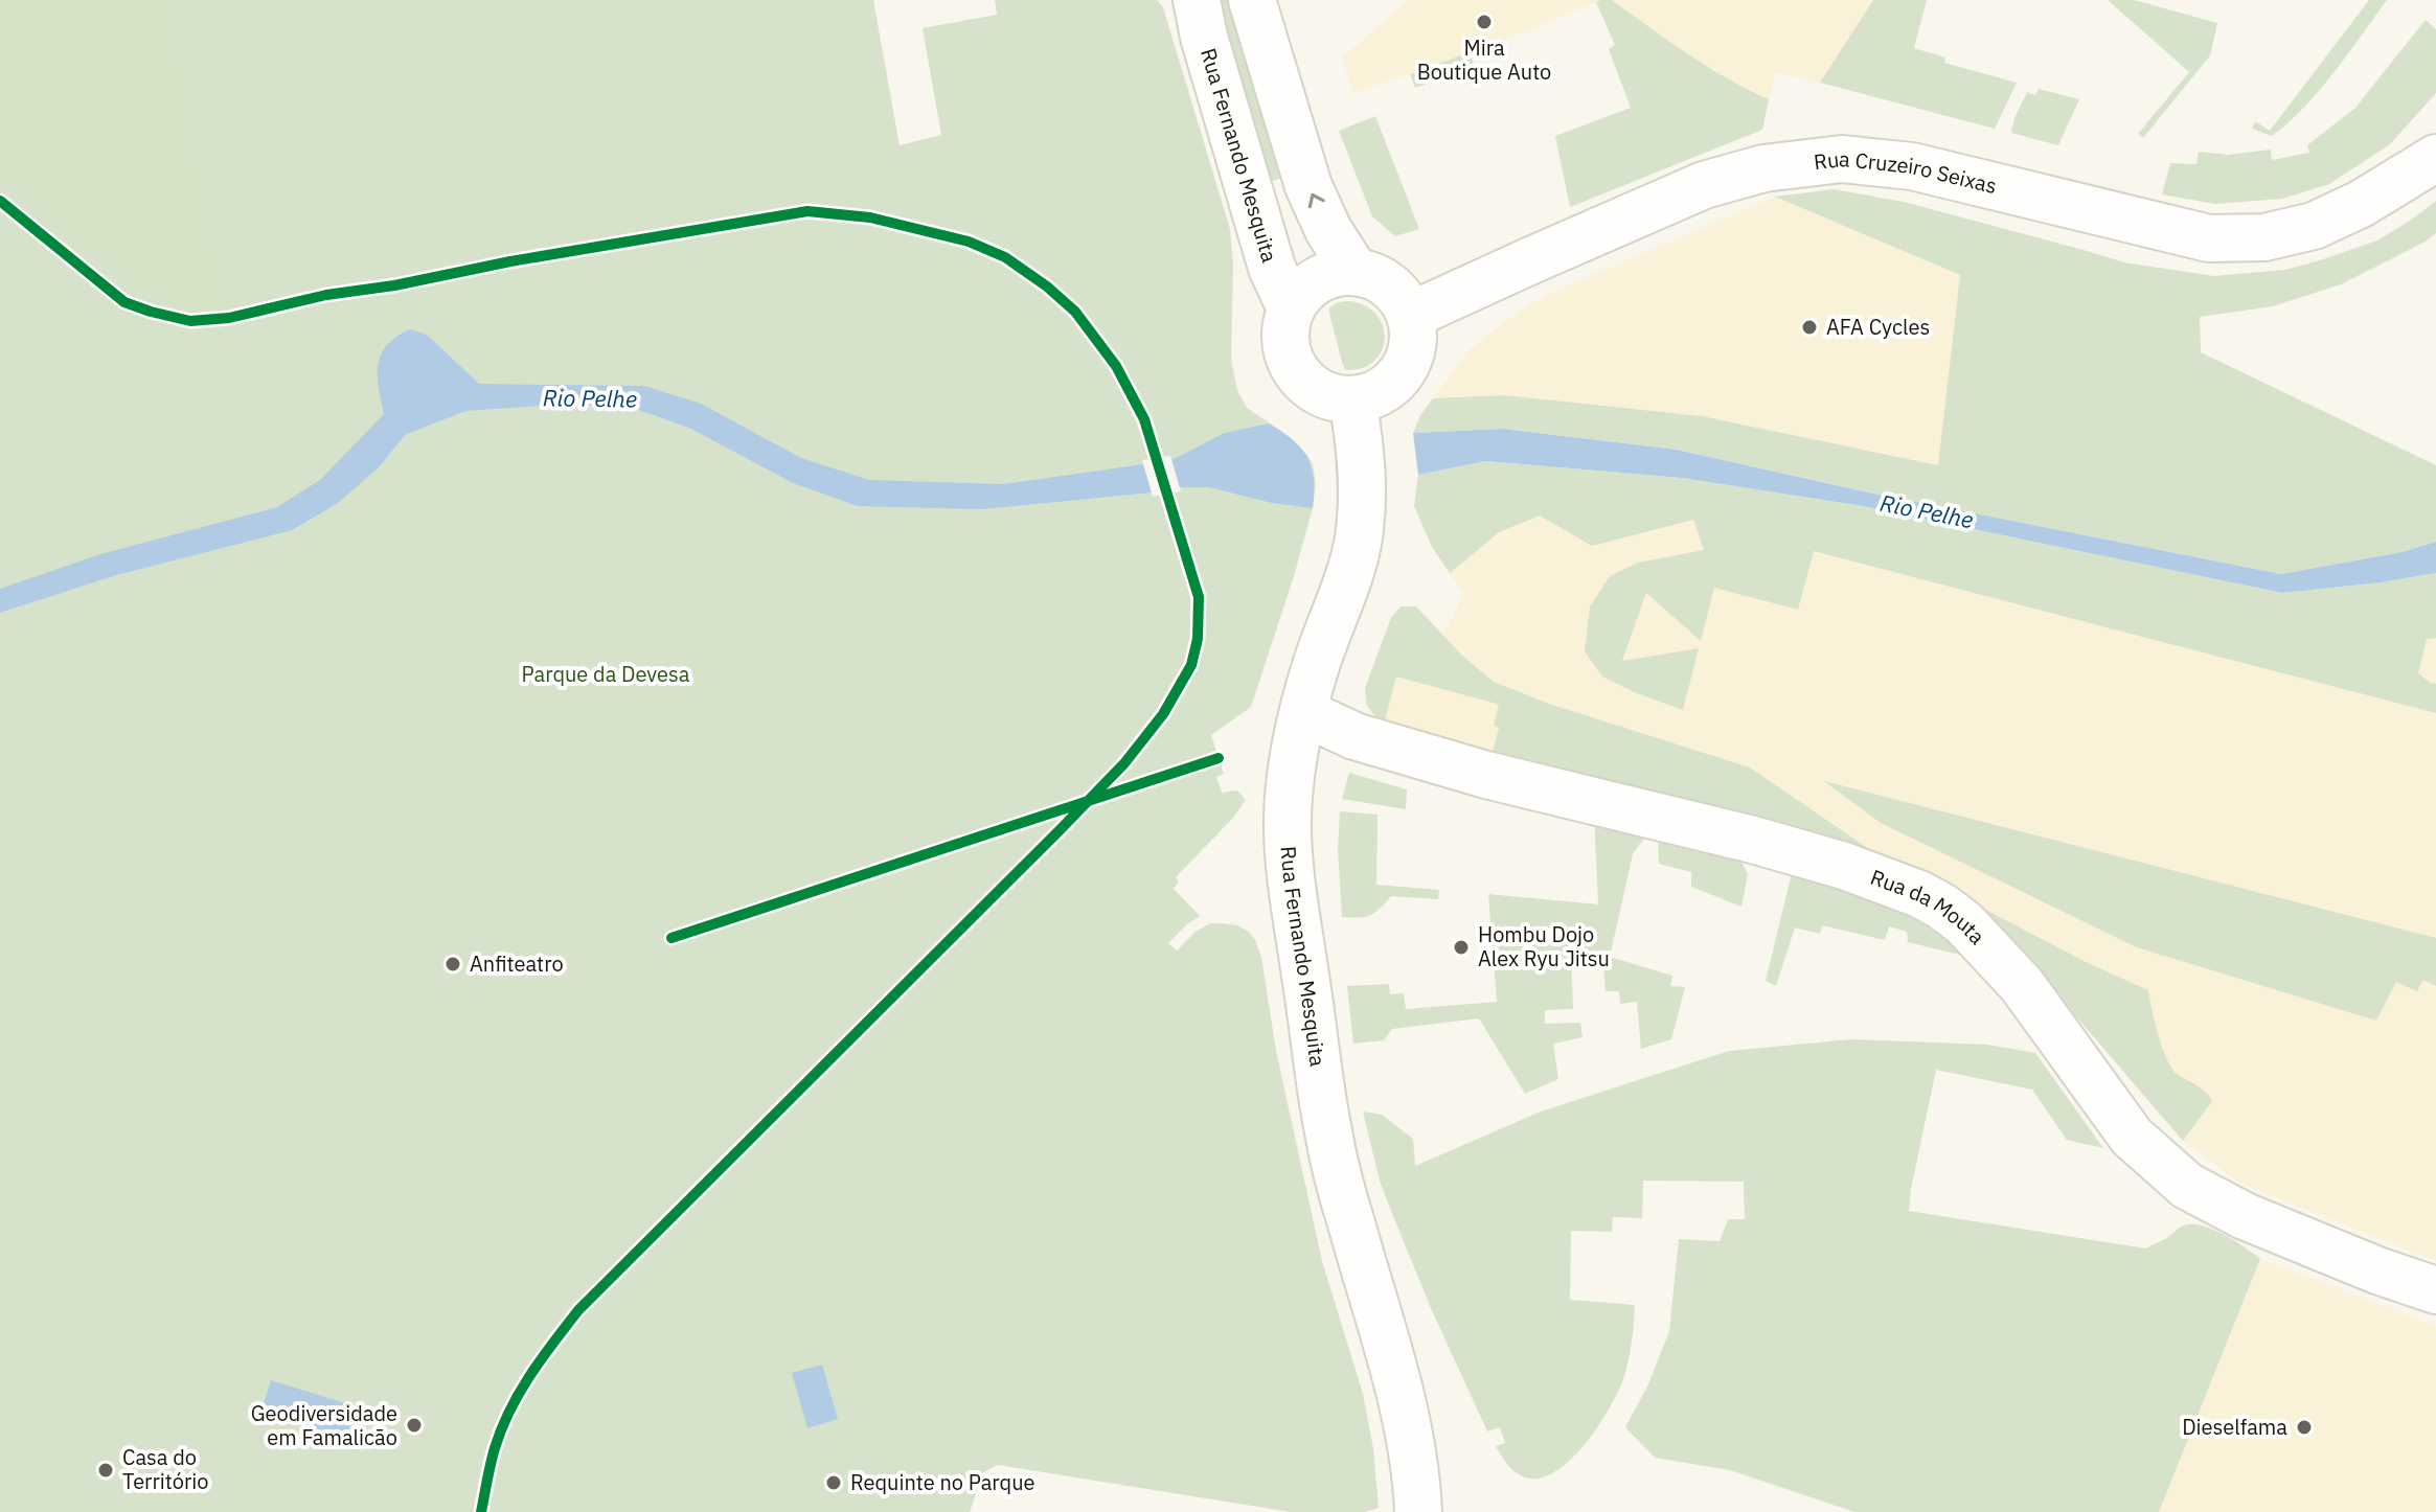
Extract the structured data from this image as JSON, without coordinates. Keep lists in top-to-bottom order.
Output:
{
  "streets": {
    "street": ["Rua Fernando Mesquita", "Rua Cruzeiro Seixas", "Rua da Mouta"]
  },
  "crossings": [
    ["Rua Fernando Mesquita", "Rua Cruzeiro Seixas"],
    ["Rua Fernando Mesquita", "Rua da Mouta"]
  ],
  "water": ["Rio Pelhe"],
  "parks": ["Parque da Devesa"],
  "places": [
    "Mira Boutique Auto",
    "AFA Cycles",
    "Hombu Dojo Alex Ryu Jitsu",
    "Anfiteatro",
    "Geodiversidade em Famalicão",
    "Dieselfama",
    "Casa do Território",
    "Requinte no Parque"
  ]
}
